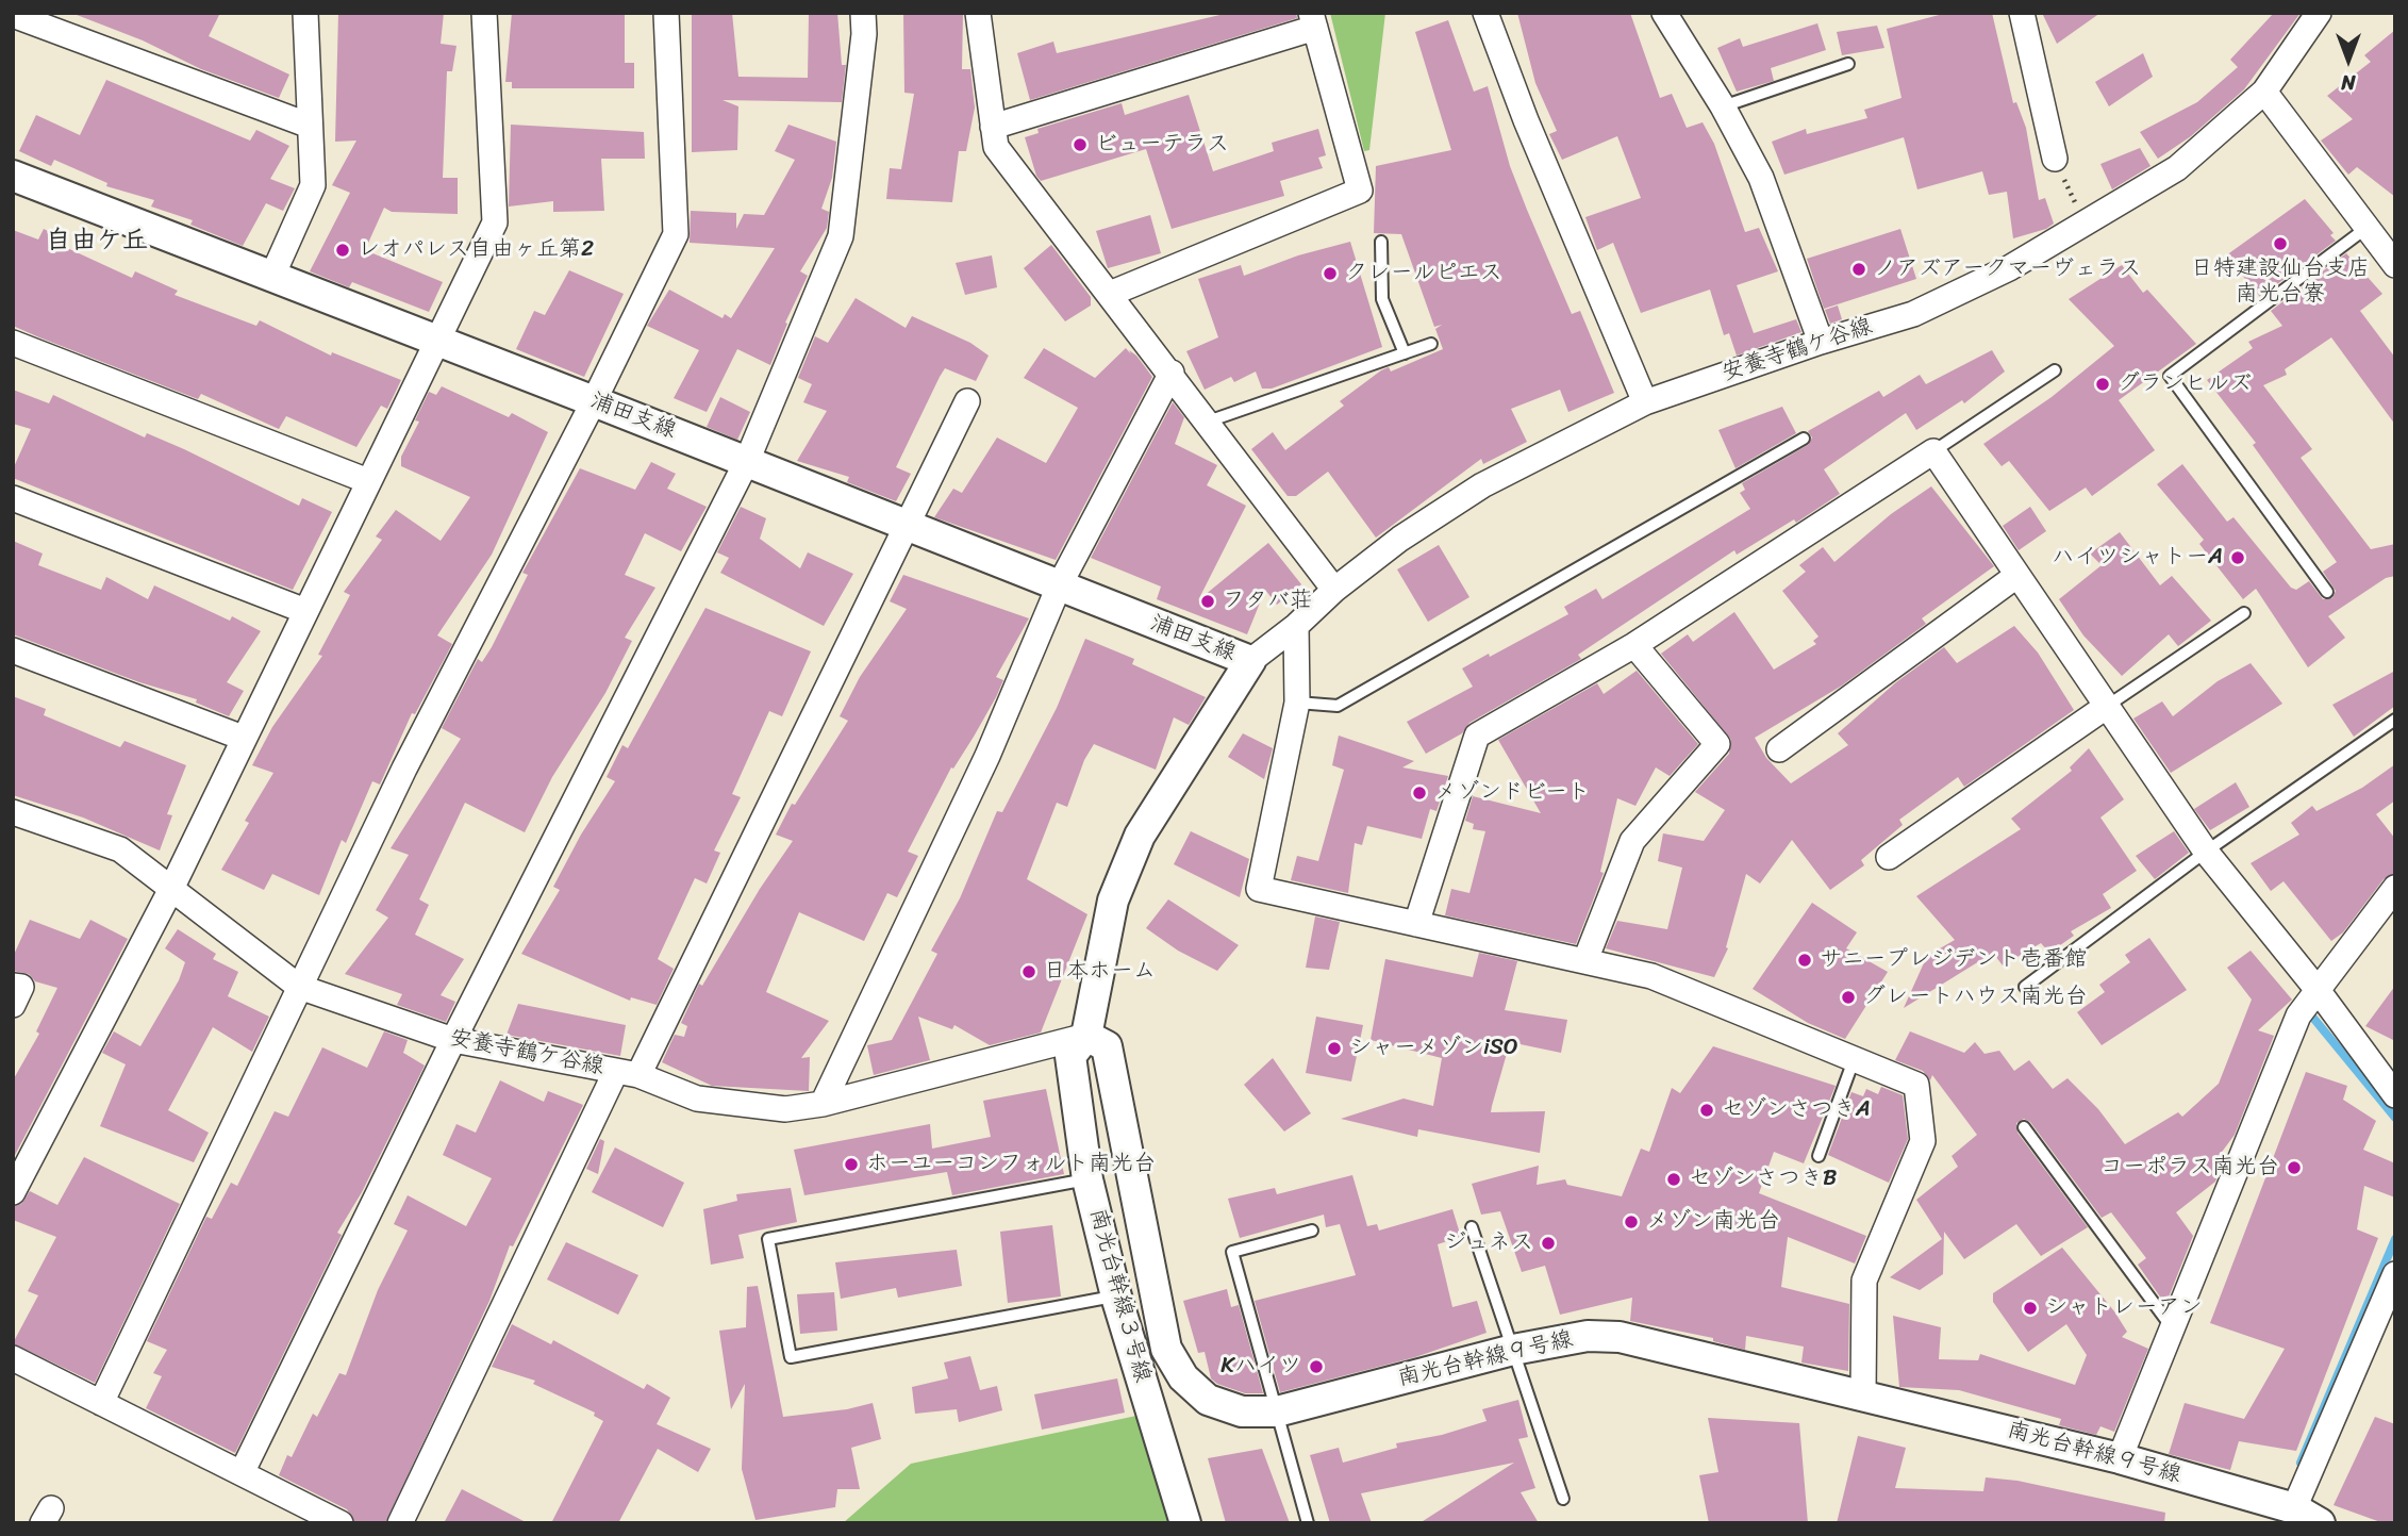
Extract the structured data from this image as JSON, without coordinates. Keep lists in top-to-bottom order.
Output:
{
  "streets": {
    "street": [
      "安養寺鶴ケ谷線",
      "浦田支線",
      "南光台幹線３号線",
      "南光台幹線９号線"
    ]
  },
  "crossings": [
    ["安養寺鶴ケ谷線", "浦田支線"],
    ["安養寺鶴ケ谷線", "南光台幹線３号線"],
    ["安養寺鶴ケ谷線", "南光台幹線９号線"],
    ["浦田支線", "南光台幹線３号線"],
    ["南光台幹線３号線", "南光台幹線９号線"]
  ],
  "districts": ["自由ケ丘"],
  "places": [
    "ビューテラス",
    "日特建設仙台支店 南光台寮",
    "レオパレス自由ヶ丘第2",
    "ノアズアークマーヴェラス",
    "クレールピエス",
    "グランヒルズ",
    "ハイツシャトーA",
    "フタバ荘",
    "メゾンドビート",
    "サニープレジデント壱番館",
    "日本ホーム",
    "グレートハウス南光台",
    "シャーメゾンiSO",
    "セゾンさつきA",
    "ホーユーコンフォルト南光台",
    "コーポラス南光台",
    "セゾンさつきB",
    "メゾン南光台",
    "ジュネス",
    "シャトレーアン",
    "Kハイツ"
  ],
  "north": "bottom"
}
